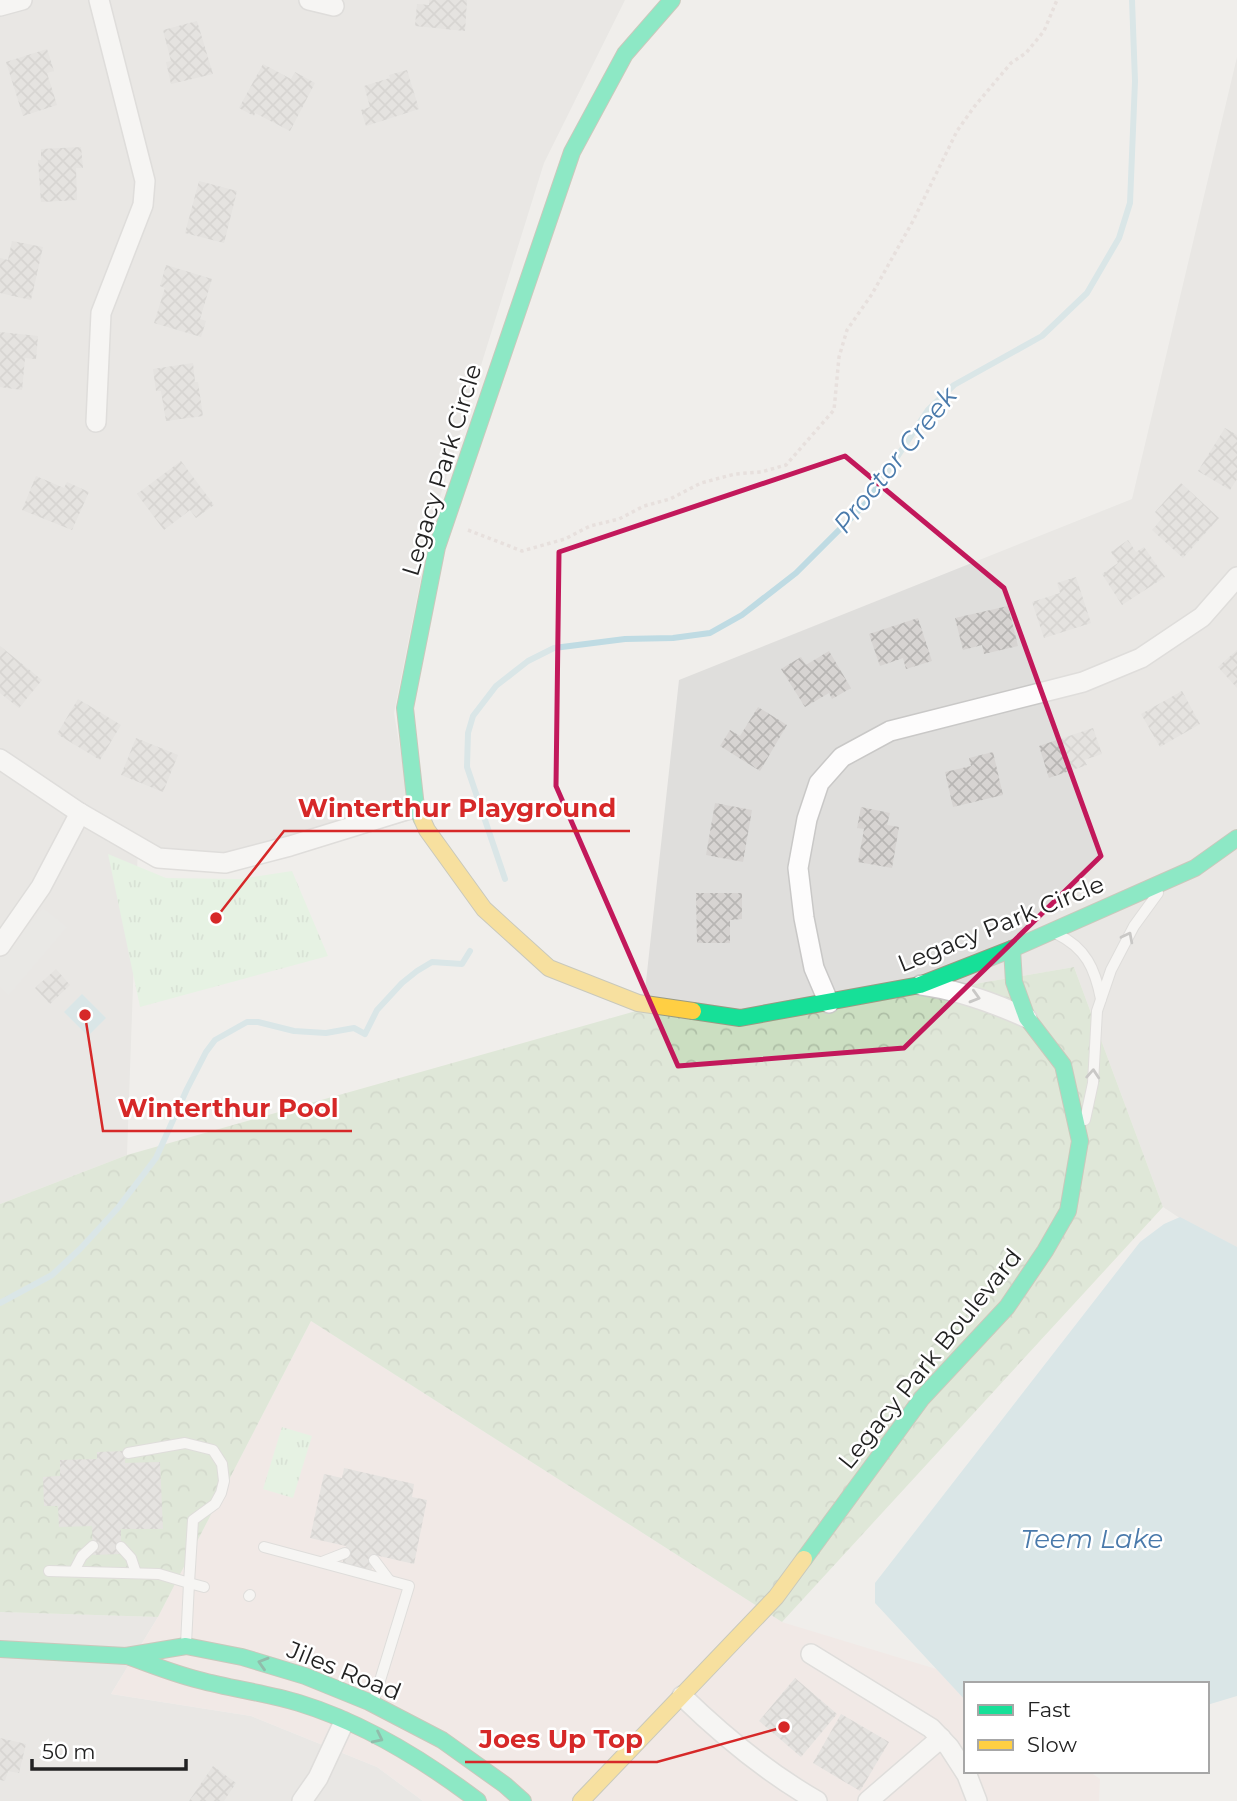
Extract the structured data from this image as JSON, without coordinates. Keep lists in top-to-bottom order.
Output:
{
  "streets": {
    "street": ["Legacy Park Circle", "Legacy Park Boulevard", "Jiles Road"]
  },
  "crossings": [
    ["Legacy Park Circle", "Legacy Park Boulevard"]
  ],
  "water": ["Proctor Creek", "Teem Lake"],
  "places": ["Winterthur Playground", "Winterthur Pool", "Joes Up Top"],
  "legend": ["Fast", "Slow"],
  "scale_bar": "50 m"
}
